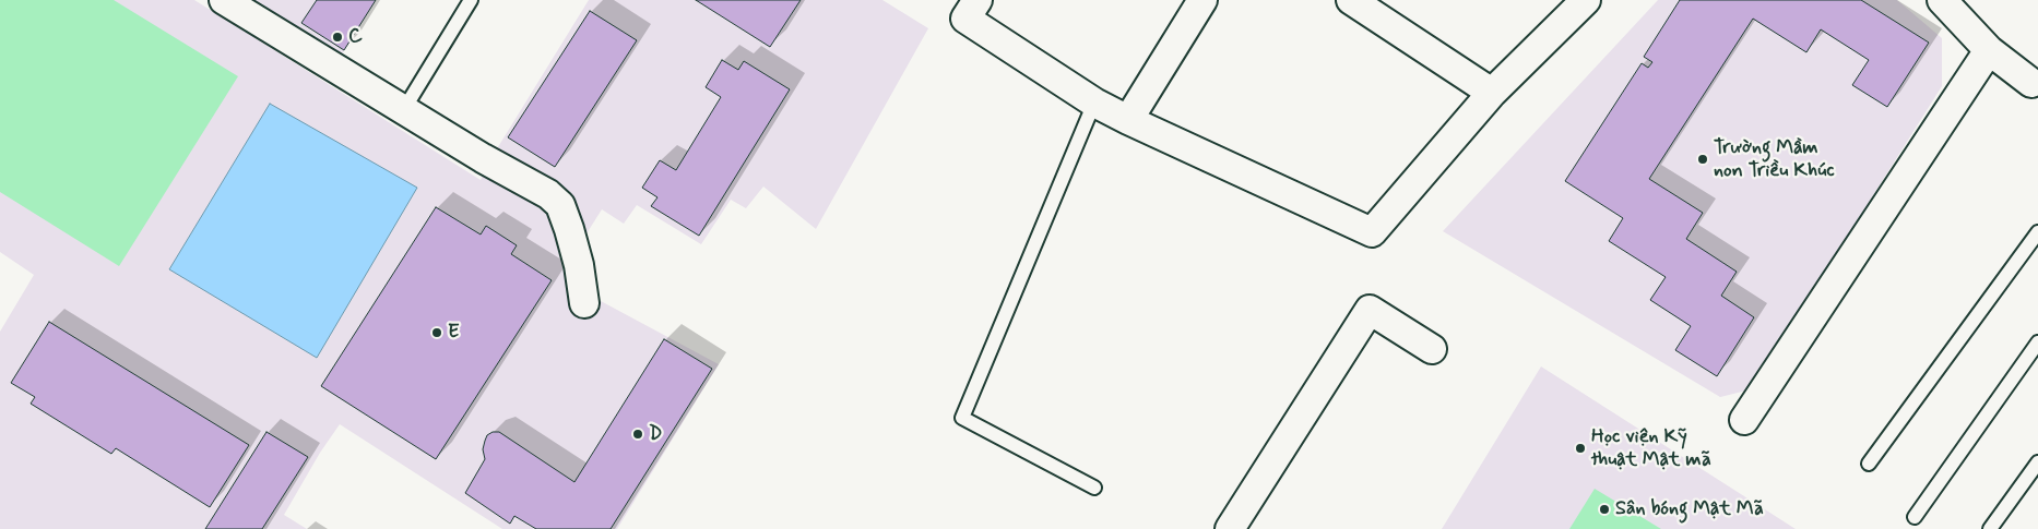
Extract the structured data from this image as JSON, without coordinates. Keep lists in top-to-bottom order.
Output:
{
  "places": [
    "C",
    "Trường Mầm non Triều Khúc",
    "E",
    "D",
    "Học viện Kỹ thuật Mật mã",
    "Sân bóng Mật Mã"
  ]
}
